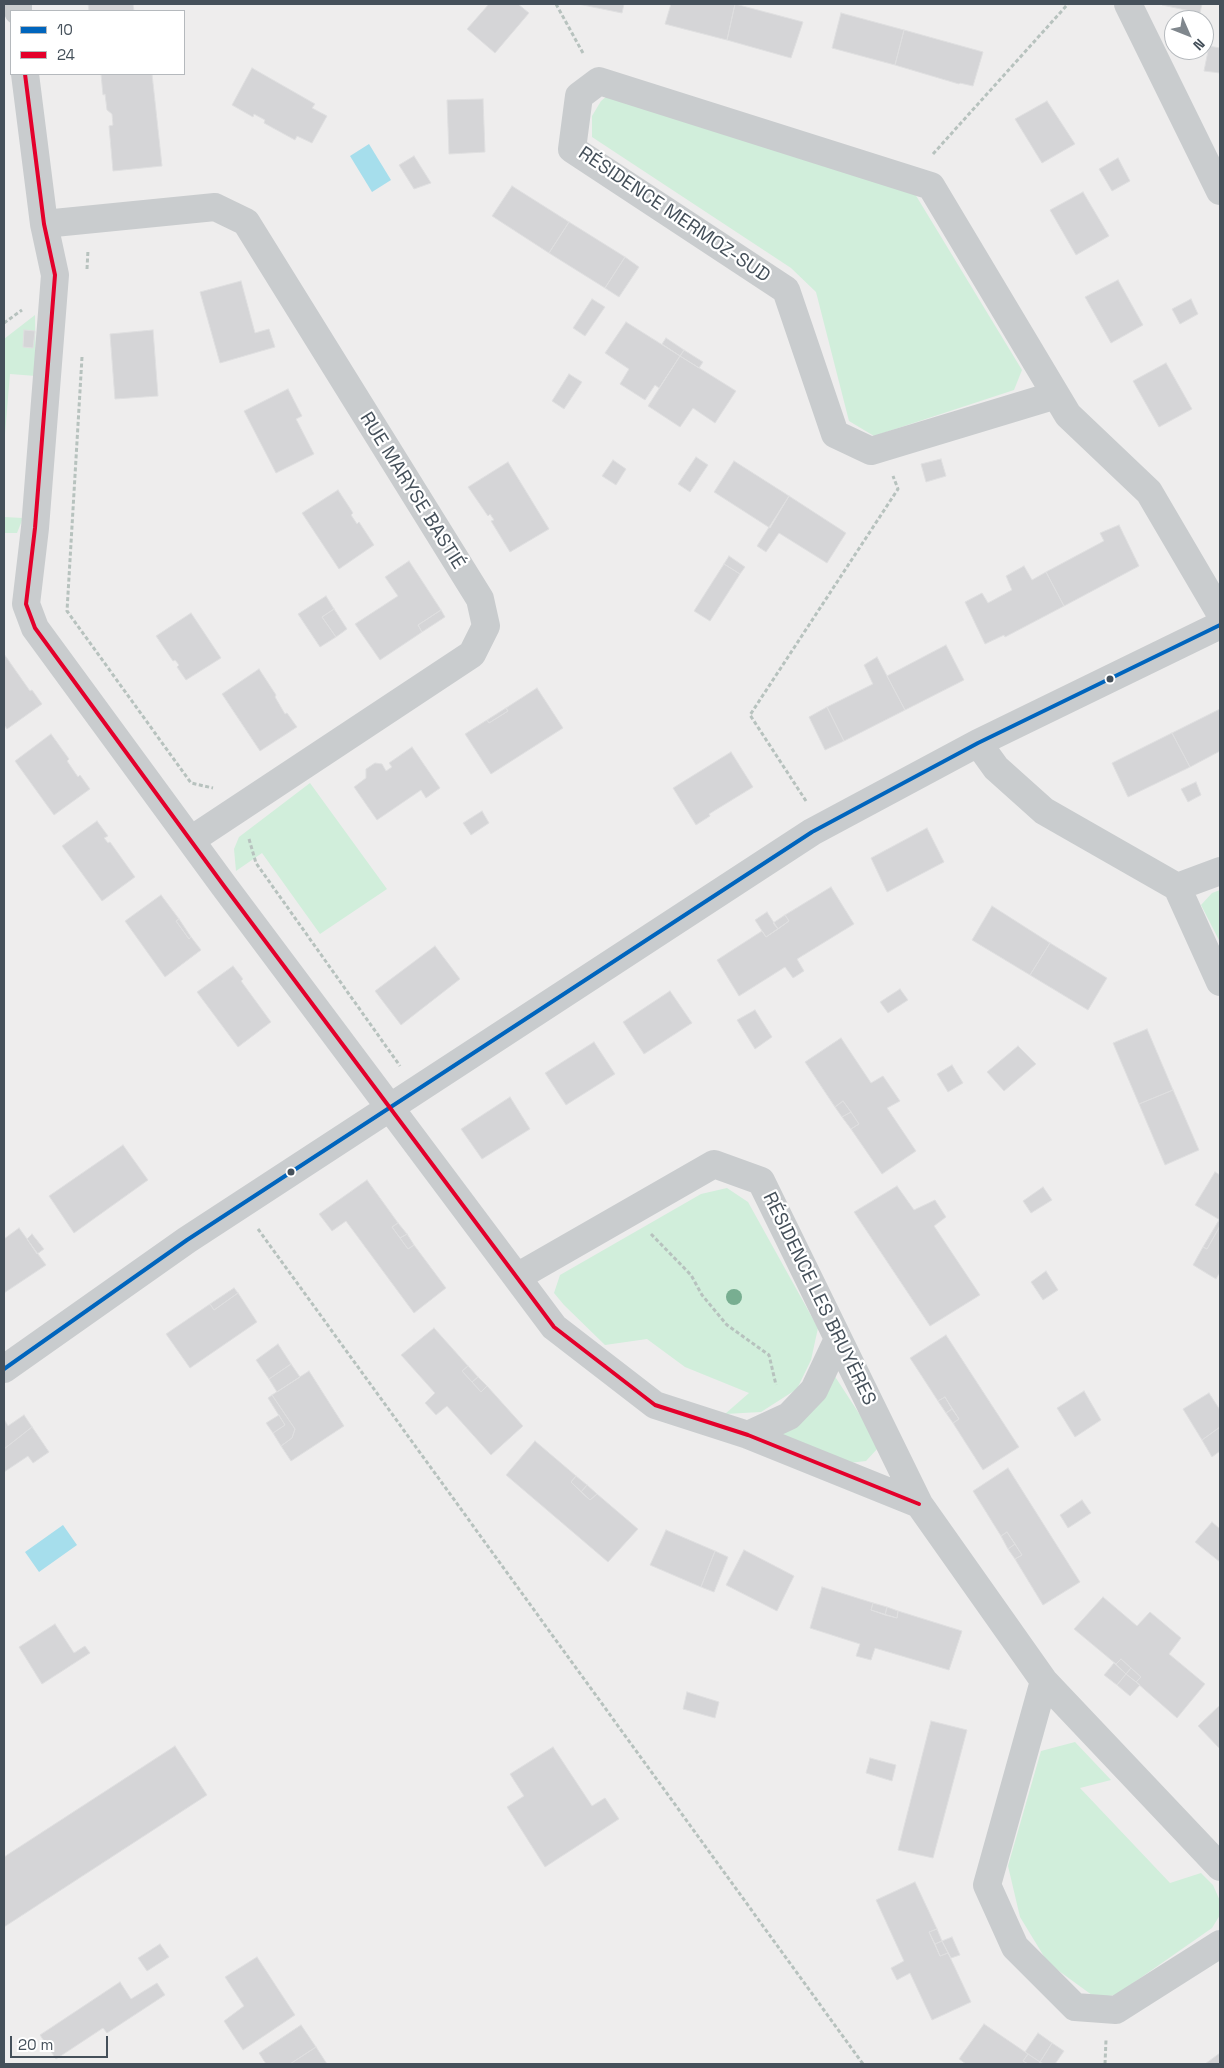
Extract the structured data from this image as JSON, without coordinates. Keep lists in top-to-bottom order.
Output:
{
  "streets": {
    "street": ["RÉSIDENCE MERMOZ-SUD", "RUE MARYSE BASTIÉ", "RÉSIDENCE LES BRUYÈRES"]
  },
  "lines": ["transit line 24", "transit line 10"],
  "legend": ["10", "24"],
  "scale_bar": "20 m",
  "north": "bottom right"
}
